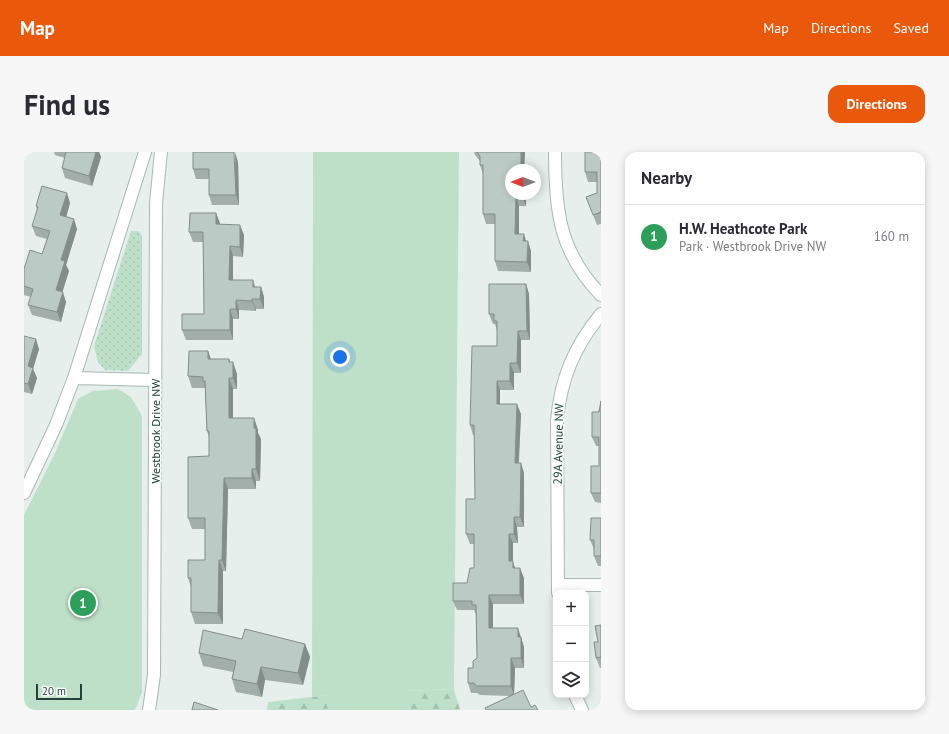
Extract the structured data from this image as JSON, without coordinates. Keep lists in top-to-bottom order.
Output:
{
  "streets": {
    "street": ["Westbrook Drive NW", "29A Avenue NW"]
  },
  "scale_bar": "20 m",
  "north": "left",
  "page": {
    "header": "Map",
    "nav": ["Map", "Directions", "Saved"],
    "buttons": "Directions",
    "title": "Find us",
    "heading": "Nearby",
    "list": [
      {
        "mark": "1",
        "name": "H.W. Heathcote Park",
        "note": "Park · Westbrook Drive NW",
        "value": "160 m"
      }
    ],
    "pins": "1",
    "map_buttons": ["+", "−"],
    "scale": "20 m"
  }
}
